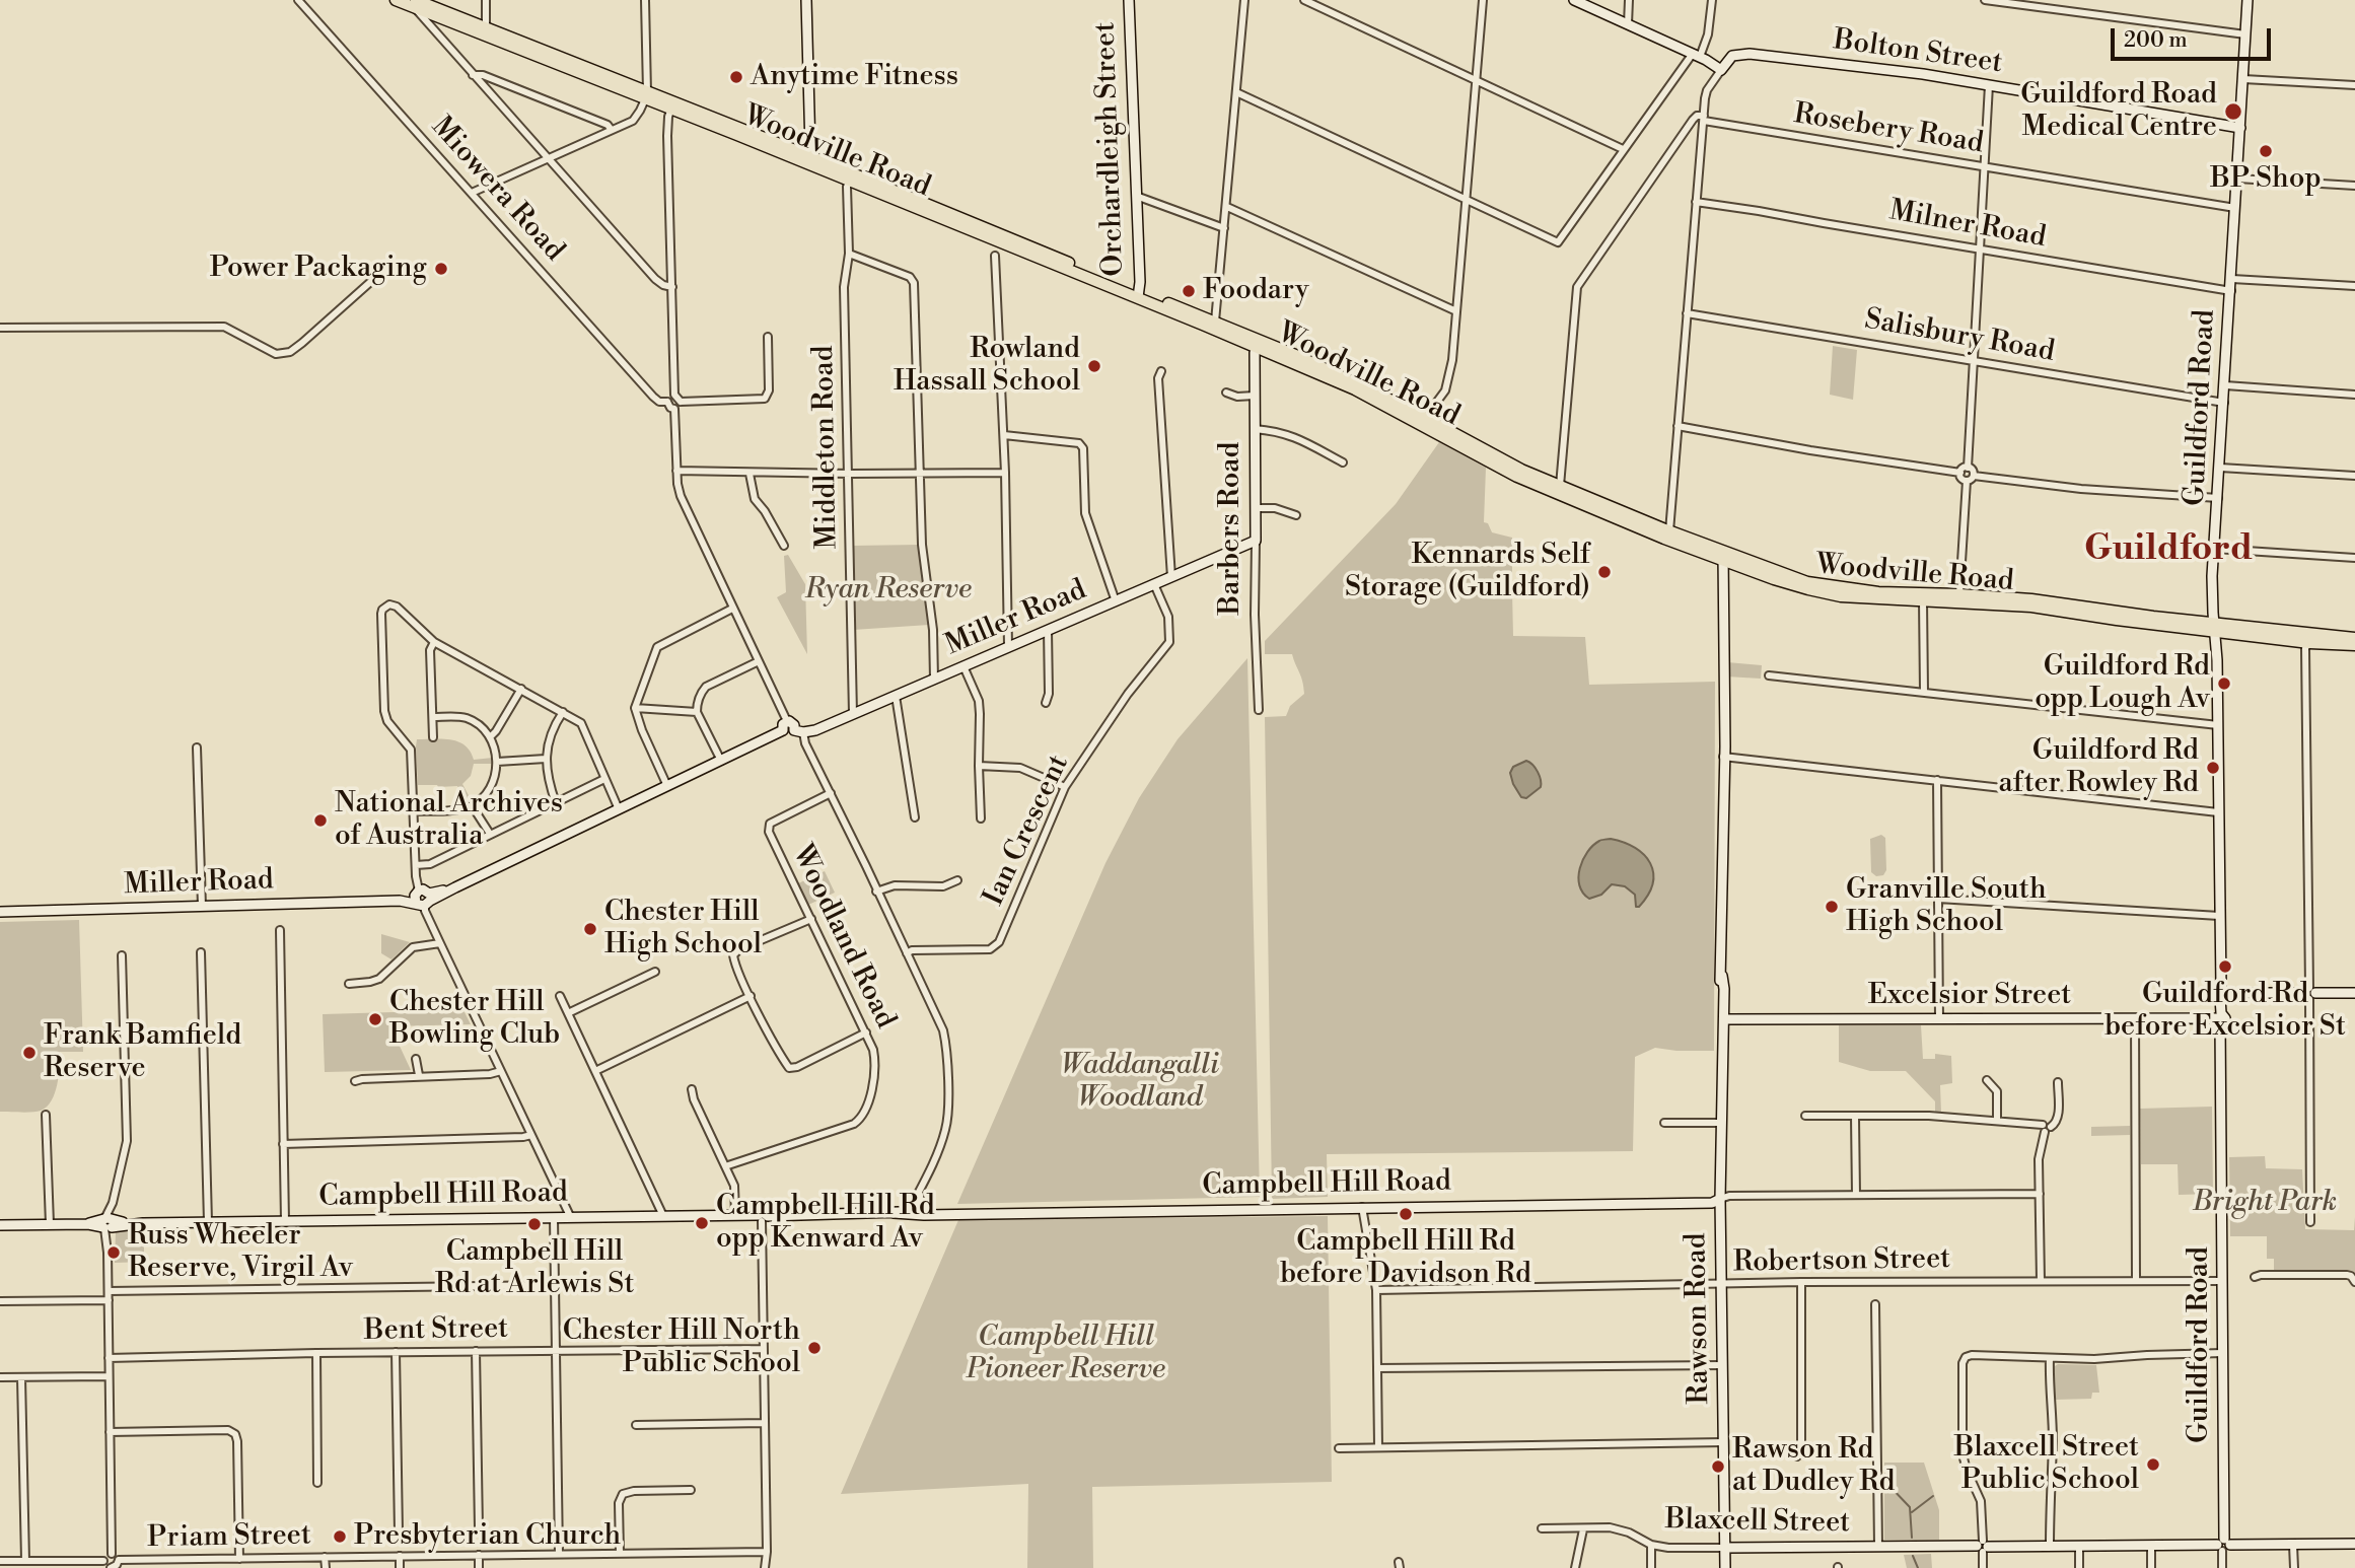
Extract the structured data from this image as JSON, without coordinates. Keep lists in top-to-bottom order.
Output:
{
  "streets": {
    "main road": ["Woodville Road"],
    "street": [
      "Bolton Street",
      "Rosebery Road",
      "Orchardleigh Street",
      "Miowera Road",
      "Milner Road",
      "Salisbury Road",
      "Guildford Road",
      "Middleton Road",
      "Barbers Road",
      "Miller Road",
      "Ian Crescent",
      "Woodland Road",
      "Excelsior Street",
      "Campbell Hill Road",
      "Robertson Street",
      "Rawson Road",
      "Bent Street",
      "Blaxcell Street",
      "Priam Street"
    ]
  },
  "crossings": [
    ["Bolton Street", "Guildford Road"],
    ["Rosebery Road", "Guildford Road"],
    ["Orchardleigh Street", "Woodville Road"],
    ["Woodville Road", "Guildford Road"],
    ["Woodville Road", "Middleton Road"],
    ["Woodville Road", "Barbers Road"],
    ["Woodville Road", "Rawson Road"],
    ["Milner Road", "Guildford Road"],
    ["Salisbury Road", "Guildford Road"],
    ["Guildford Road", "Excelsior Street"],
    ["Guildford Road", "Robertson Street"],
    ["Guildford Road", "Blaxcell Street"],
    ["Middleton Road", "Miller Road"],
    ["Barbers Road", "Miller Road"],
    ["Miller Road", "Ian Crescent"],
    ["Excelsior Street", "Rawson Road"],
    ["Campbell Hill Road", "Rawson Road"],
    ["Robertson Street", "Rawson Road"],
    ["Rawson Road", "Blaxcell Street"]
  ],
  "districts": ["Guildford"],
  "parks": [
    "Ryan Reserve",
    "Waddangalli Woodland",
    "Bright Park",
    "Campbell Hill Pioneer Reserve"
  ],
  "places": [
    "Anytime Fitness",
    "Guildford Road Medical Centre",
    "BP Shop",
    "Power Packaging",
    "Foodary",
    "Rowland Hassall School",
    "Kennards Self Storage (Guildford)",
    "Guildford Rd opp Lough Av",
    "Guildford Rd after Rowley Rd",
    "National Archives of Australia",
    "Granville South High School",
    "Chester Hill High School",
    "Guildford Rd before Excelsior St",
    "Chester Hill Bowling Club",
    "Frank Bamfield Reserve",
    "Campbell Hill Rd before Davidson Rd",
    "Campbell Hill Rd opp Kenward Av",
    "Campbell Hill Rd at Arlewis St",
    "Russ Wheeler Reserve, Virgil Av",
    "Chester Hill North Public School",
    "Blaxcell Street Public School",
    "Rawson Rd at Dudley Rd",
    "Presbyterian Church"
  ],
  "scale_bar": "200 m"
}
